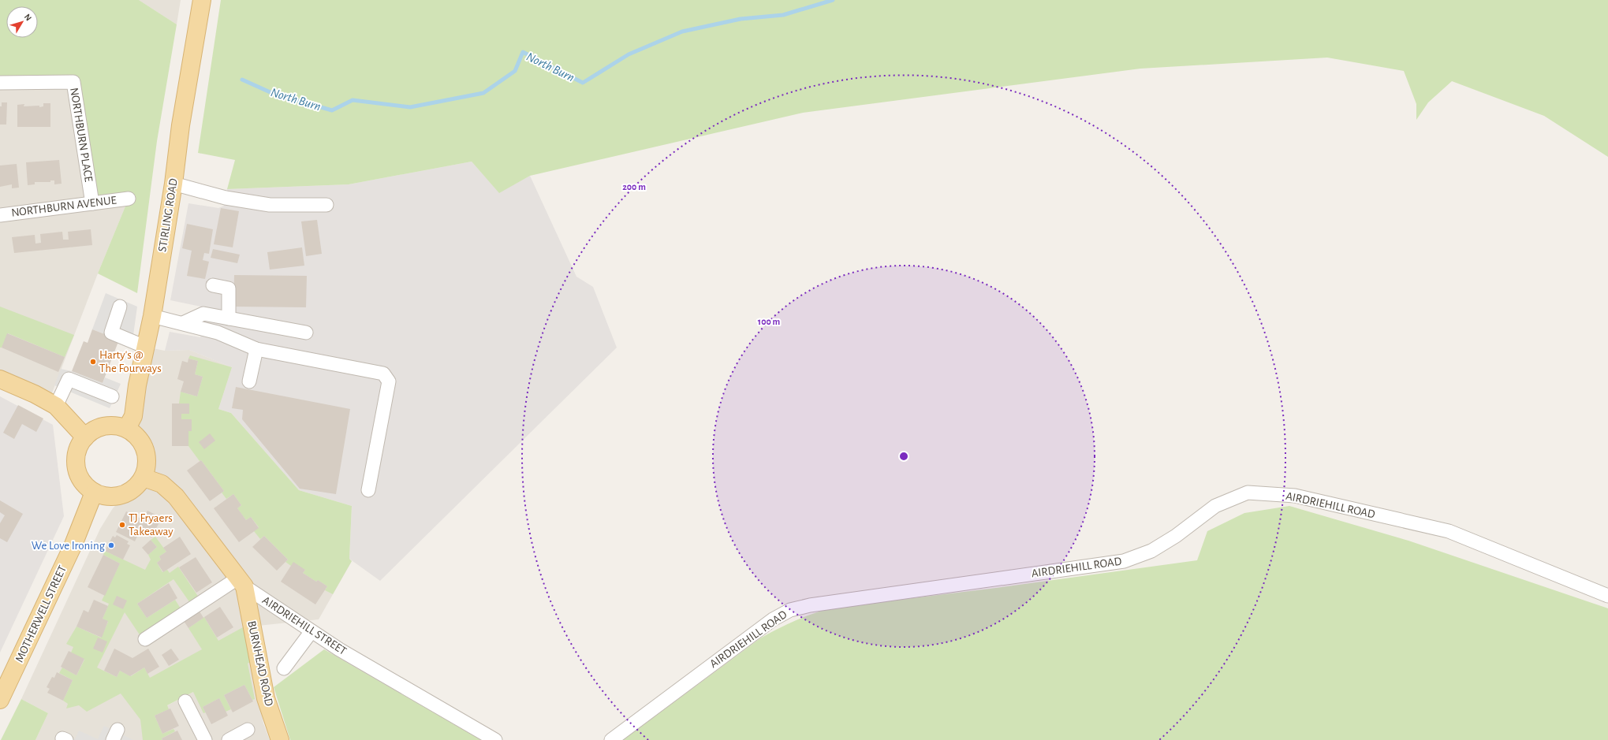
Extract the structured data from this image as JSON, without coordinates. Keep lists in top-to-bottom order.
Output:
{
  "streets": {
    "main road": [
      "STIRLING ROAD",
      "MOTHERWELL STREET",
      "AIRDRIEHILL STREET",
      "BURNHEAD ROAD"
    ],
    "street": ["NORTHBURN PLACE", "NORTHBURN AVENUE", "AIRDRIEHILL ROAD"]
  },
  "crossings": [
    ["NORTHBURN PLACE", "NORTHBURN AVENUE"],
    ["STIRLING ROAD", "MOTHERWELL STREET"],
    ["STIRLING ROAD", "AIRDRIEHILL STREET"],
    ["MOTHERWELL STREET", "AIRDRIEHILL STREET"],
    ["AIRDRIEHILL STREET", "BURNHEAD ROAD"]
  ],
  "water": ["North Burn"],
  "places": ["Harty's @ The Fourways", "TJ Fryaers Takeaway", "We Love Ironing"],
  "north": "top right",
  "rings": ["200 m", "100 m"]
}
